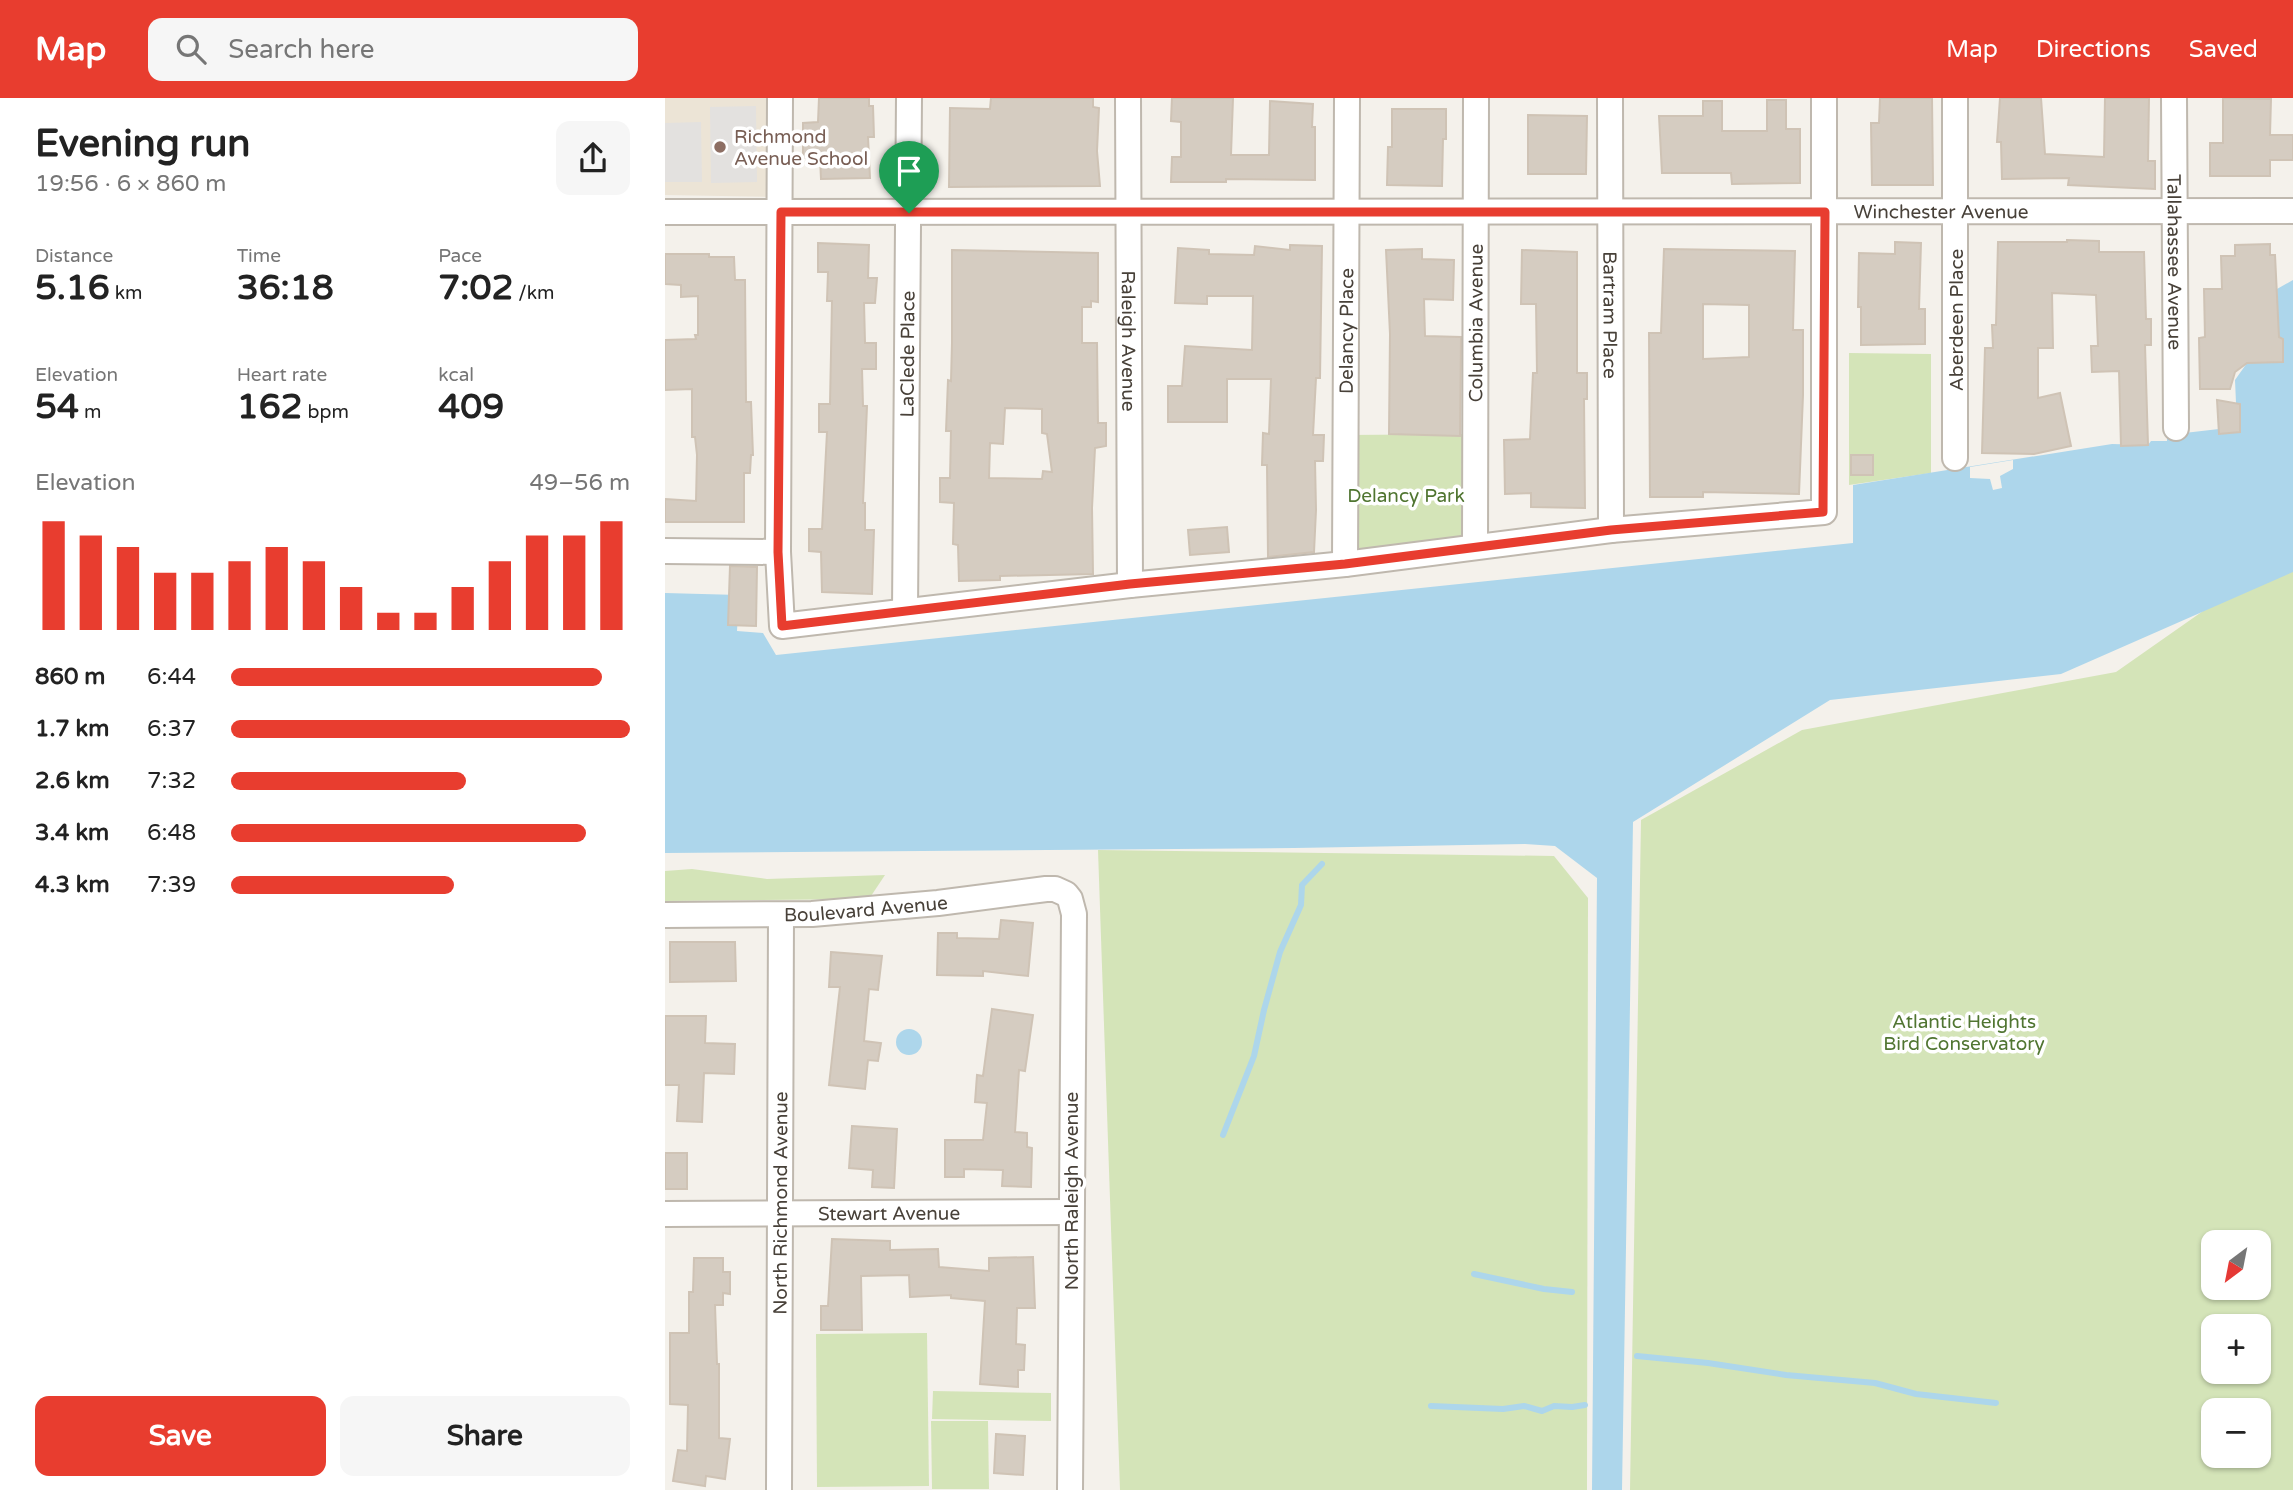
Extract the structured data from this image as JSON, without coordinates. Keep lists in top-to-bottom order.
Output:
{
  "streets": {
    "street": [
      "Winchester Avenue",
      "Tallahassee Avenue",
      "Bartram Place",
      "Aberdeen Place",
      "Columbia Avenue",
      "Delancy Place",
      "Raleigh Avenue",
      "LaClede Place",
      "Boulevard Avenue",
      "North Raleigh Avenue",
      "North Richmond Avenue",
      "Stewart Avenue"
    ]
  },
  "crossings": [
    ["Winchester Avenue", "Tallahassee Avenue"],
    ["Winchester Avenue", "Bartram Place"],
    ["Winchester Avenue", "Aberdeen Place"],
    ["Winchester Avenue", "Columbia Avenue"],
    ["Winchester Avenue", "Delancy Place"],
    ["Winchester Avenue", "Raleigh Avenue"],
    ["Winchester Avenue", "LaClede Place"],
    ["Boulevard Avenue", "North Raleigh Avenue"],
    ["Boulevard Avenue", "North Richmond Avenue"],
    ["North Raleigh Avenue", "Stewart Avenue"],
    ["North Richmond Avenue", "Stewart Avenue"]
  ],
  "parks": ["Delancy Park", "Atlantic Heights Bird Conservatory"],
  "places": ["Richmond Avenue School"],
  "north": "bottom left",
  "page": {
    "header": "Map",
    "search": "Search here",
    "nav": ["Map", "Directions", "Saved"],
    "heading": ["Evening run", "19:56 · 6 × 860 m"],
    "stats": [
      ["Distance", "5.16 km"],
      ["Time", "36:18"],
      ["Pace", "7:02 /km"],
      ["Elevation", "54 m"],
      ["Heart rate", "162 bpm"],
      ["kcal", "409"]
    ],
    "chart": ["Elevation", "49–56 m"],
    "list": [
      {
        "name": "860 m",
        "note": "6:44"
      },
      {
        "name": "1.7 km",
        "note": "6:37"
      },
      {
        "name": "2.6 km",
        "note": "7:32"
      },
      {
        "name": "3.4 km",
        "note": "6:48"
      },
      {
        "name": "4.3 km",
        "note": "7:39"
      }
    ],
    "map_buttons": ["+", "−"],
    "buttons": ["Save", "Share"]
  }
}
